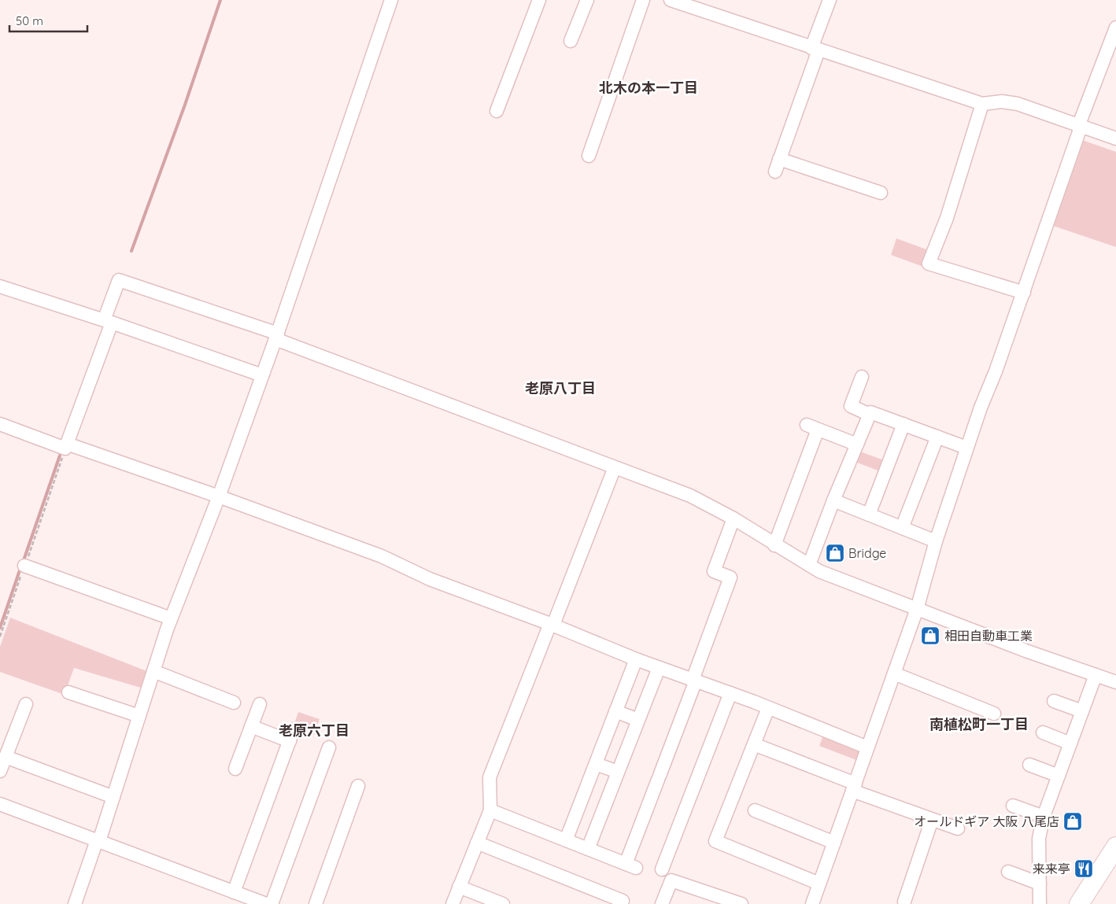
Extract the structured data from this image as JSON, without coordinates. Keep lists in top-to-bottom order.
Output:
{
  "districts": [
    "北木の本一丁目",
    "老原八丁目",
    "南植松町一丁目",
    "老原六丁目"
  ],
  "places": {
    "shop": ["Bridge", "相田自動車工業", "オールドギア 大阪 八尾店"],
    "restaurant": ["来来亭"]
  },
  "scale_bar": "50 m"
}
